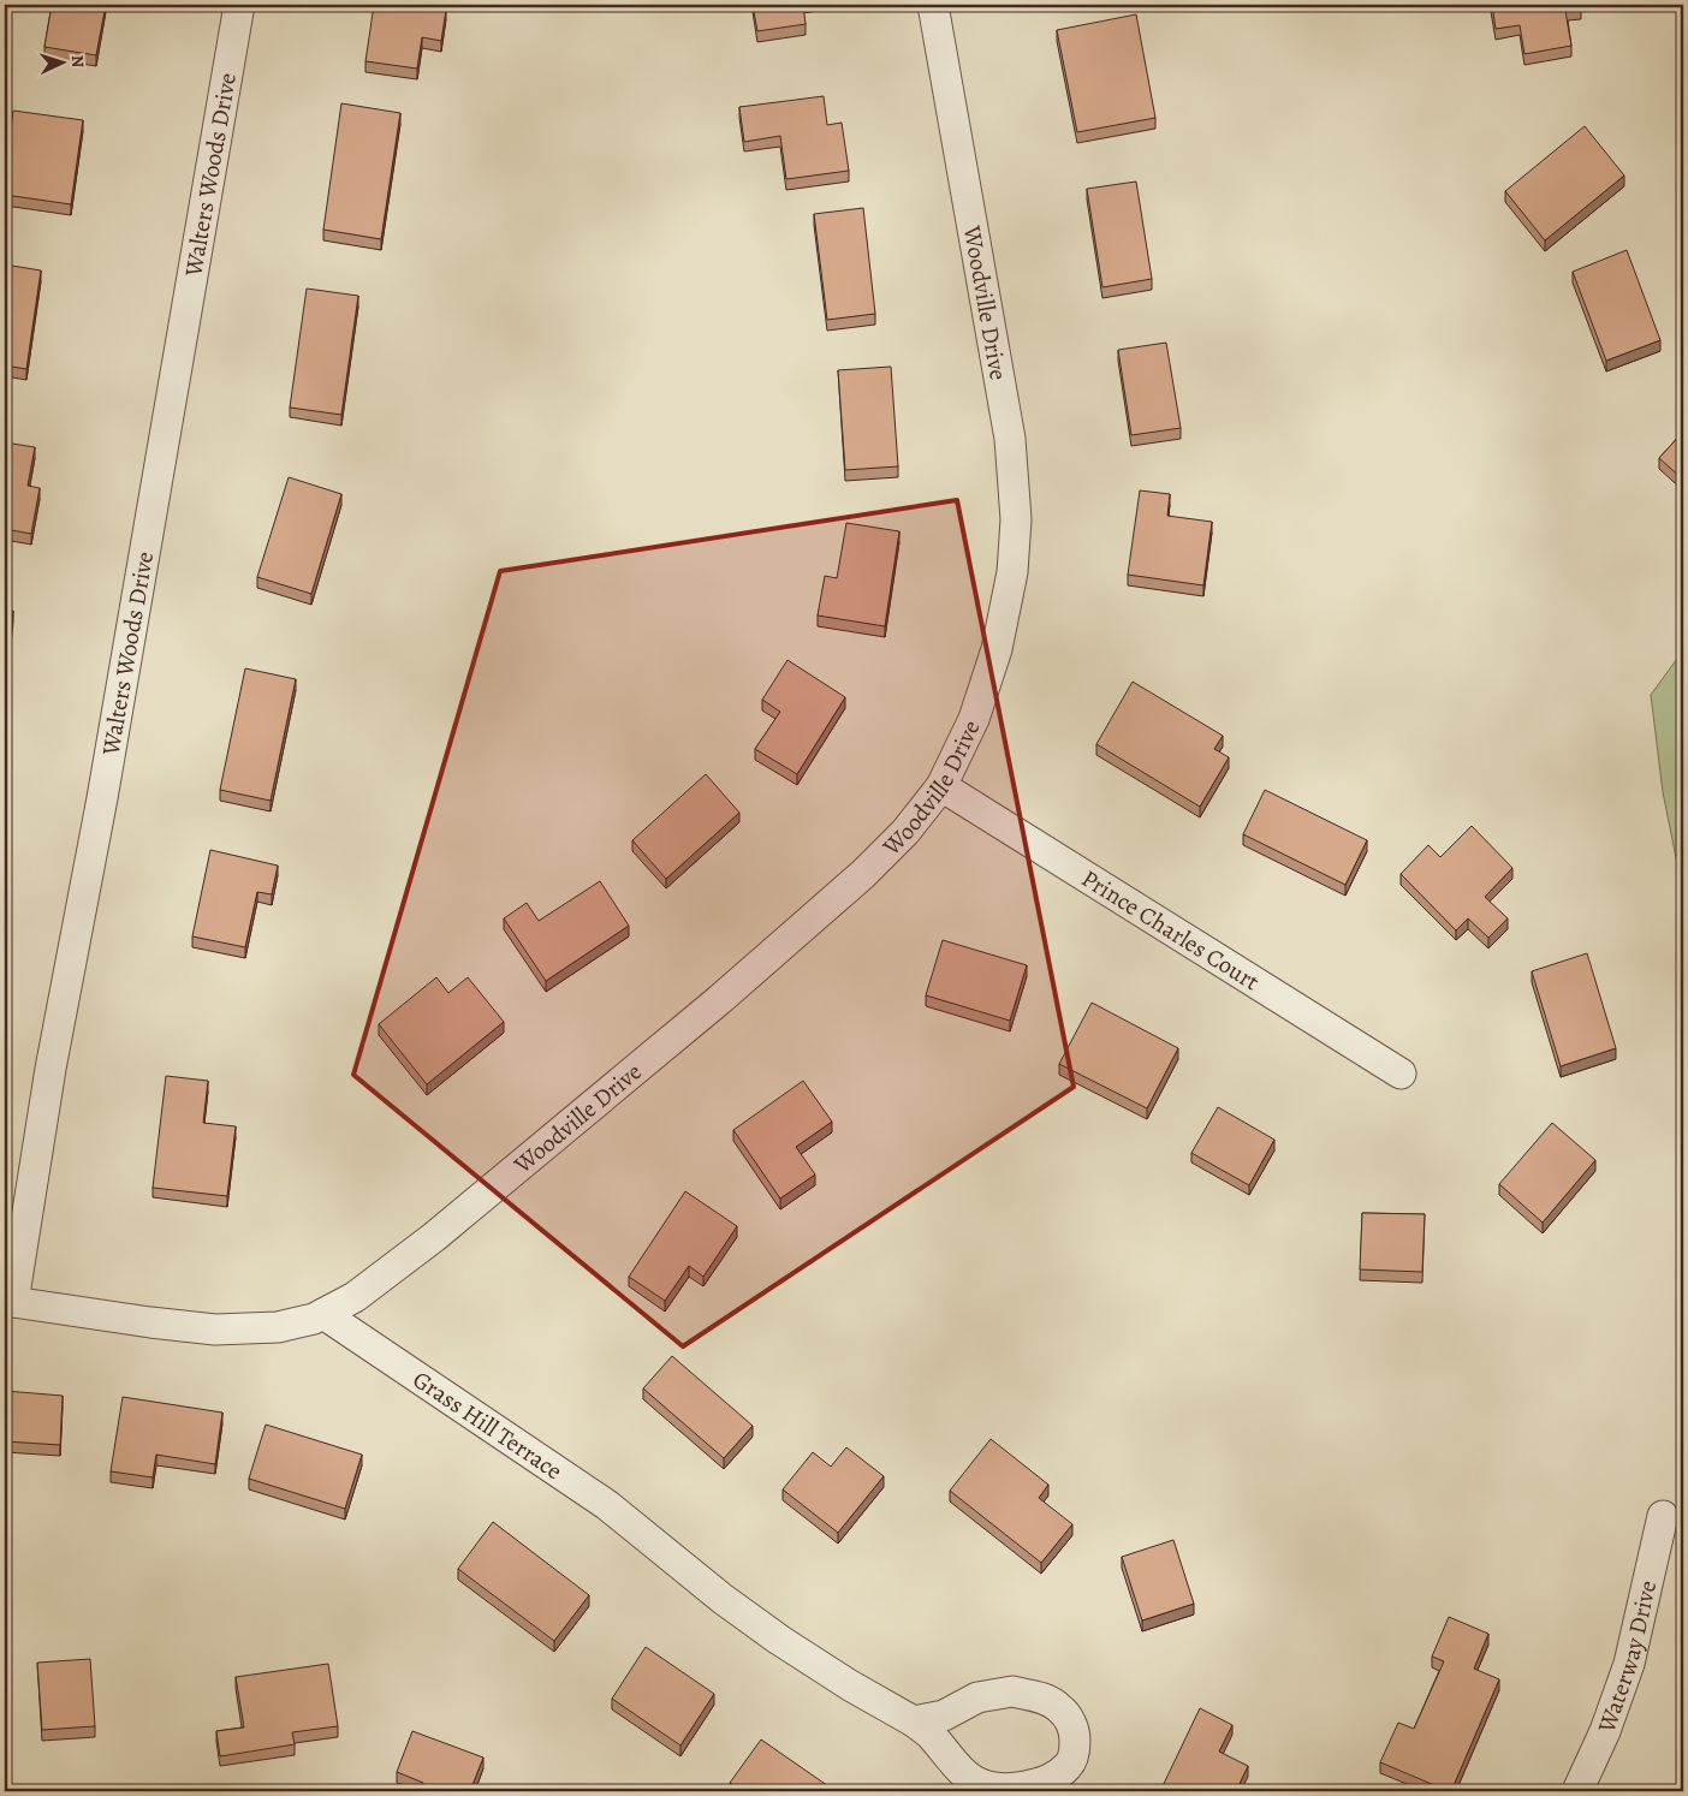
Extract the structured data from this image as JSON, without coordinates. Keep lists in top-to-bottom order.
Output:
{
  "streets": {
    "street": [
      "Walters Woods Drive",
      "Woodville Drive",
      "Prince Charles Court",
      "Grass Hill Terrace",
      "Waterway Drive"
    ]
  },
  "crossings": [
    ["Woodville Drive", "Prince Charles Court"],
    ["Woodville Drive", "Grass Hill Terrace"]
  ],
  "north": "right"
}
